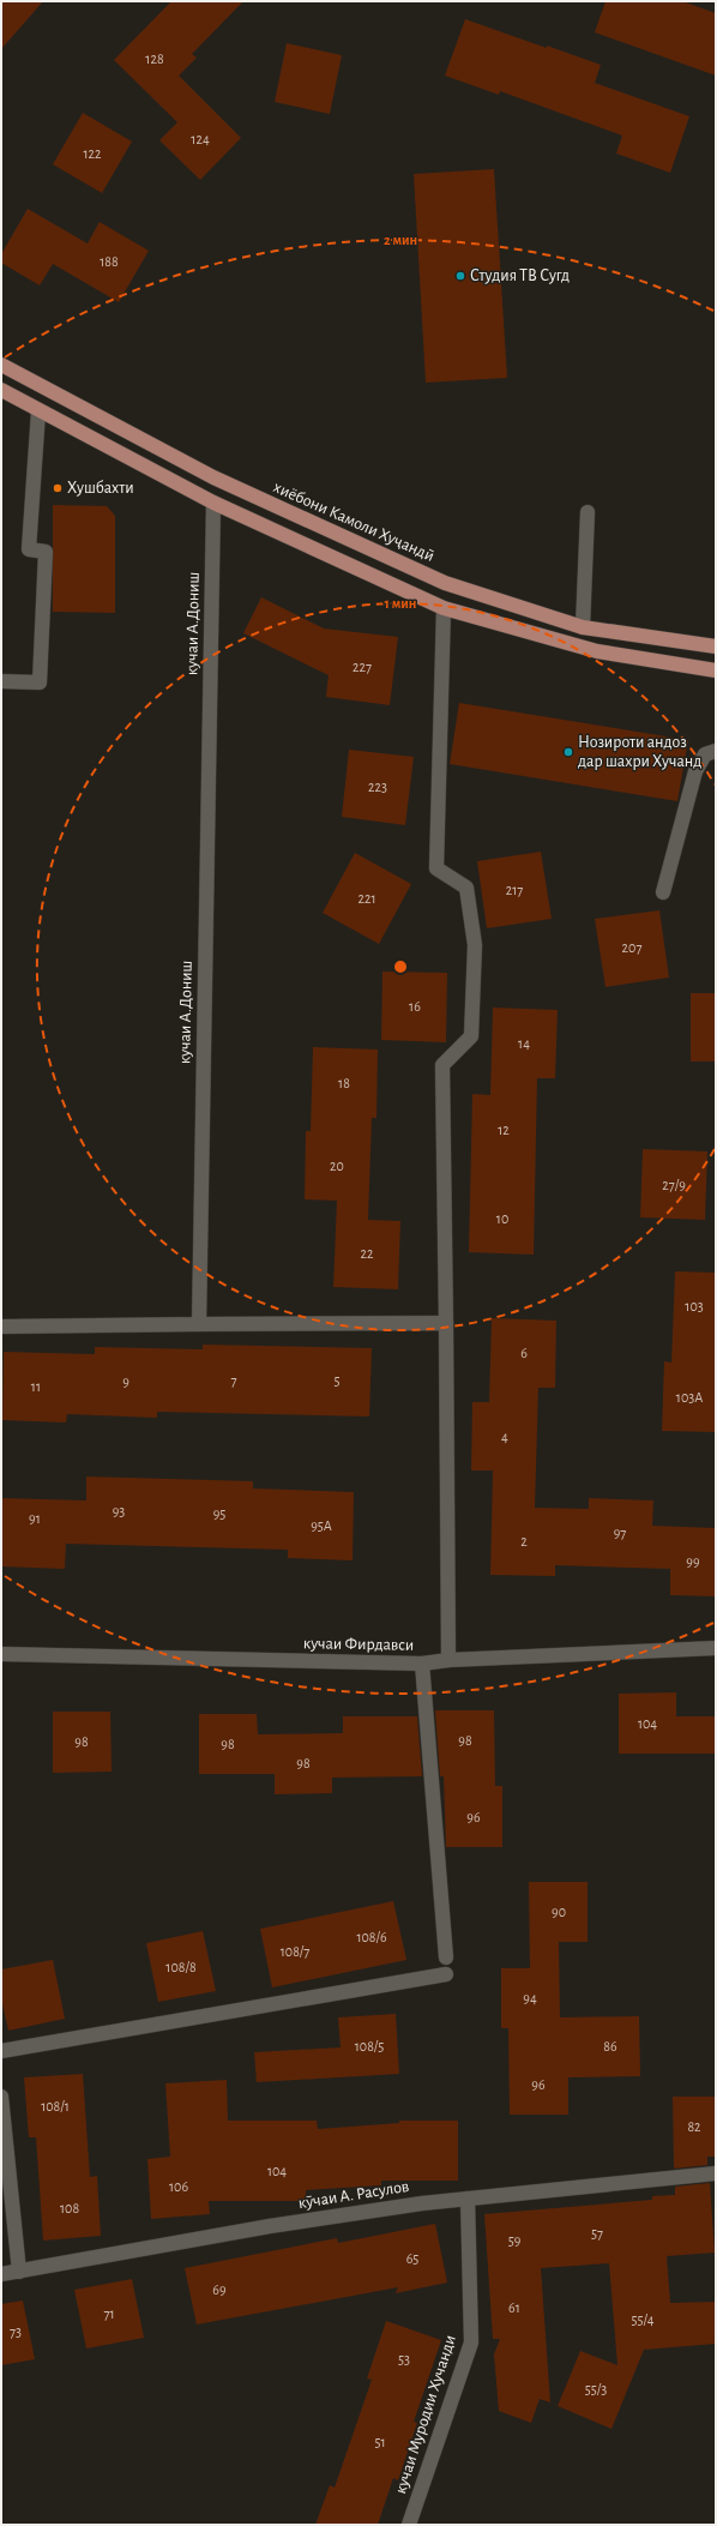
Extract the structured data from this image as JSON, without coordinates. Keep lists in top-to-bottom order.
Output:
{
  "streets": {
    "main road": ["хиёбони Камоли Хуҷандӣ"],
    "street": [
      "кучаи А.Дониш",
      "кучаи Фирдавси",
      "кӯчаи А. Расулов",
      "кучаи Муродии Хучанди"
    ]
  },
  "crossings": [
    ["кӯчаи А. Расулов", "кучаи Муродии Хучанди"]
  ],
  "places": ["Студия ТВ Сугд", "Хушбахти", "Нозироти андоз дар шахри Хучанд"],
  "house_numbers": [
    "128",
    "124",
    "122",
    "188",
    "227",
    "223",
    "217",
    "221",
    "207",
    "16",
    "14",
    "18",
    "12",
    "20",
    "27/9",
    "10",
    "22",
    "103",
    "6",
    "7",
    "5",
    "9",
    "11",
    "103А",
    "4",
    "93",
    "95",
    "91",
    "95А",
    "97",
    "2",
    "99",
    "104",
    "98",
    "98",
    "98",
    "98",
    "96",
    "90",
    "108/6",
    "108/7",
    "108/8",
    "94",
    "108/5",
    "86",
    "96",
    "108/1",
    "82",
    "104",
    "106",
    "108",
    "57",
    "59",
    "65",
    "69",
    "61",
    "71",
    "55/4",
    "73",
    "53",
    "55/3",
    "51"
  ],
  "rings": ["2 мин", "1 мин"]
}
